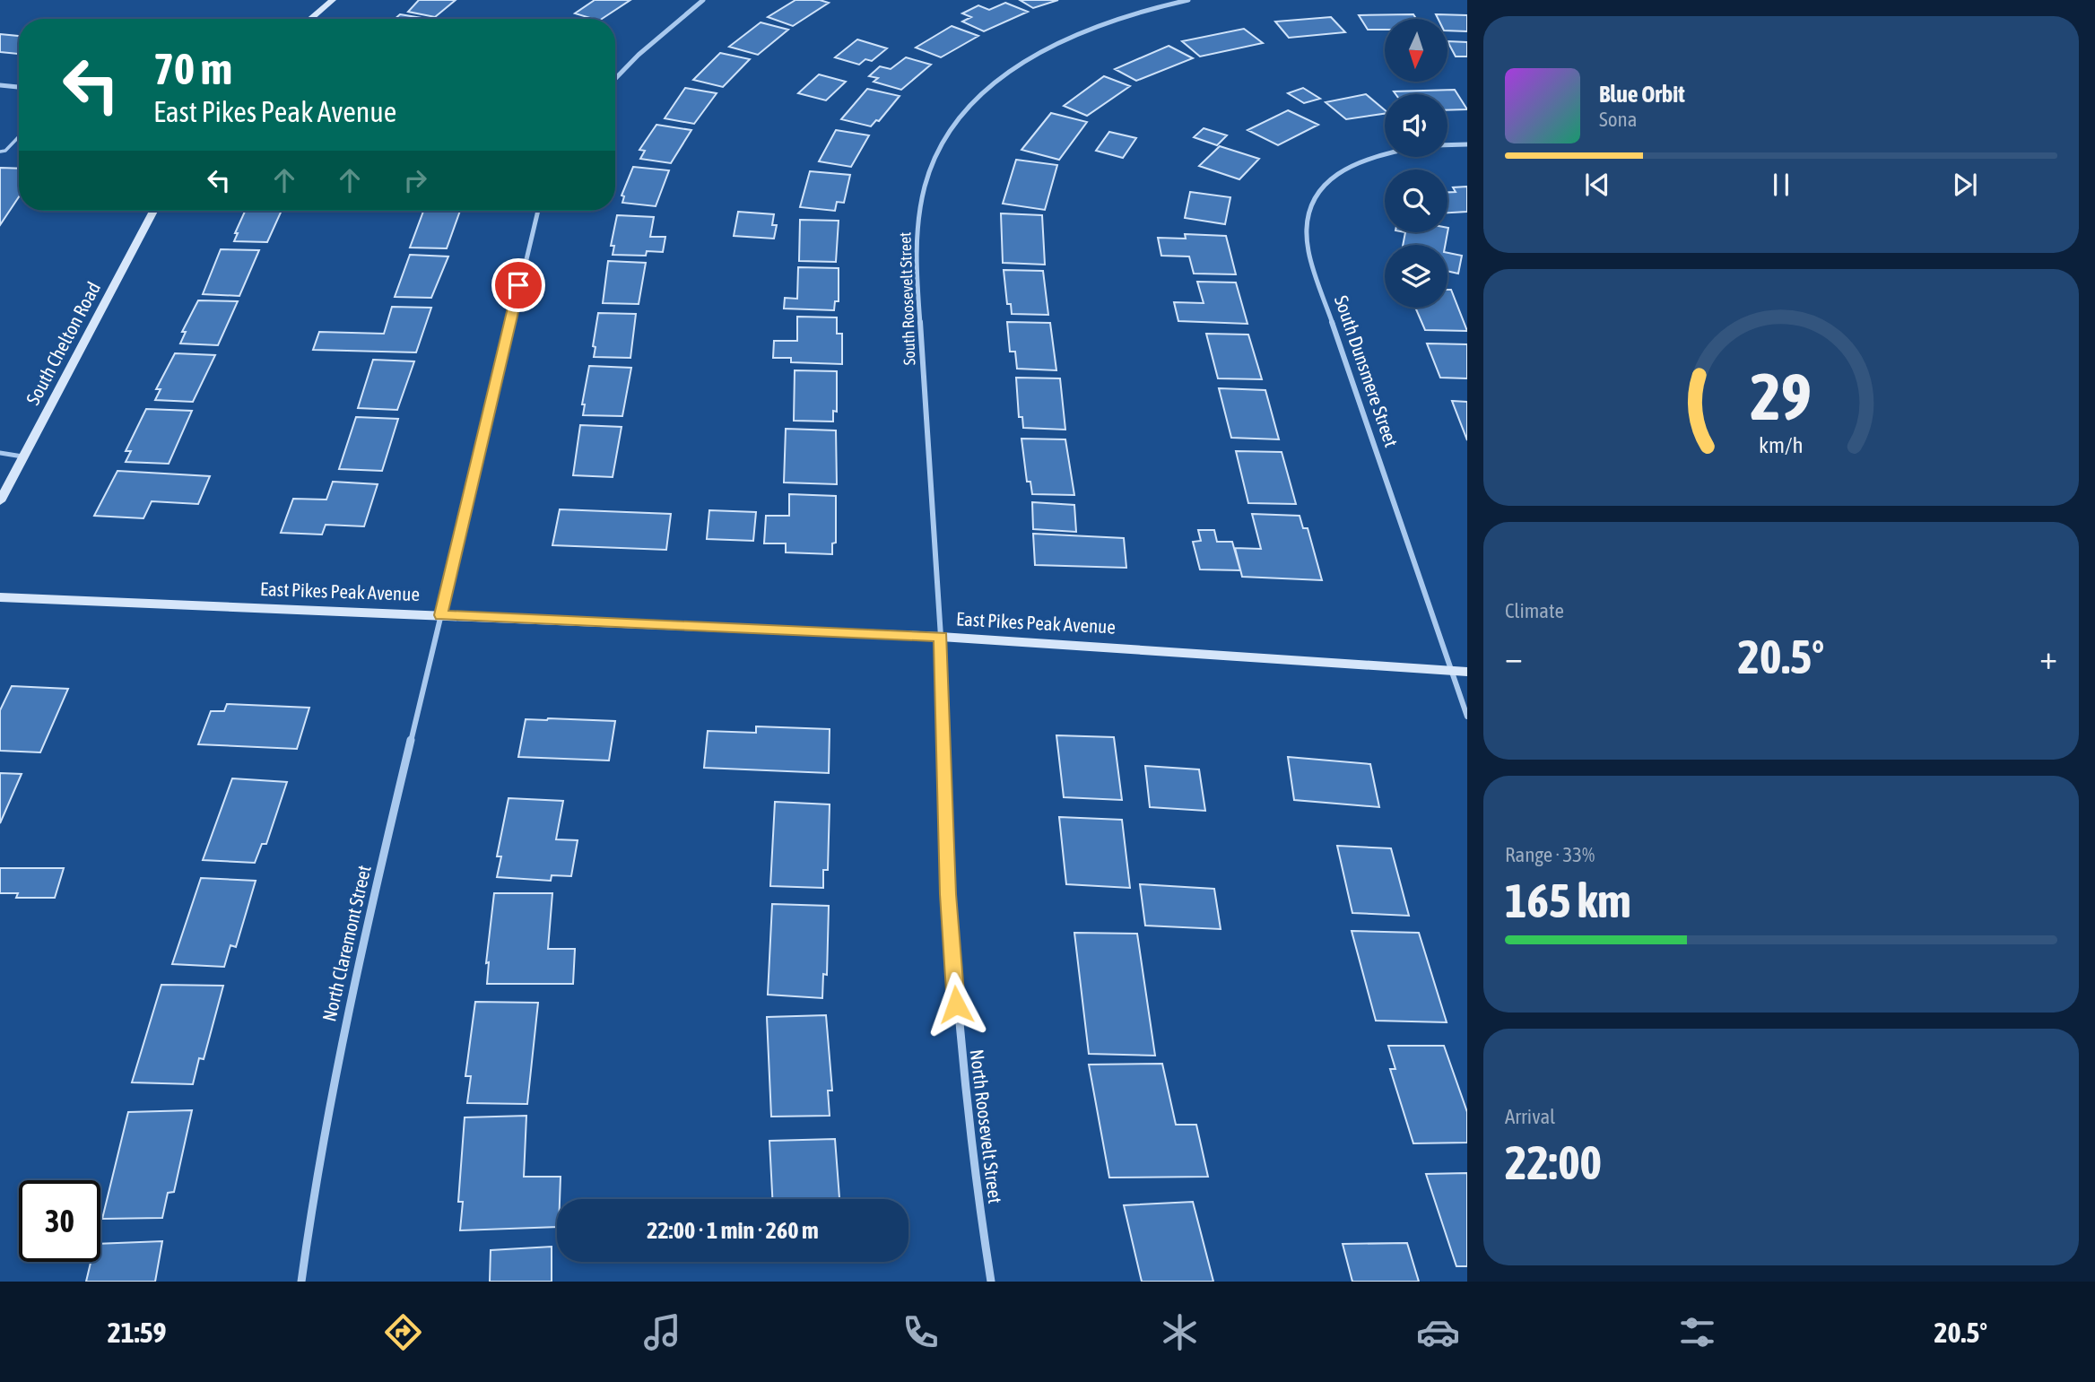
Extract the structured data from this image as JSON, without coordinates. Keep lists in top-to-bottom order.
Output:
{
  "streets": {
    "main road": ["South Chelton Road", "East Pikes Peak Avenue"],
    "street": [
      "South Roosevelt Street",
      "South Dunsmere Street",
      "North Claremont Street",
      "North Roosevelt Street"
    ]
  },
  "crossings": [
    ["South Roosevelt Street", "East Pikes Peak Avenue"],
    ["South Roosevelt Street", "North Roosevelt Street"],
    ["South Dunsmere Street", "East Pikes Peak Avenue"],
    ["East Pikes Peak Avenue", "North Claremont Street"],
    ["East Pikes Peak Avenue", "North Roosevelt Street"]
  ],
  "north": "bottom",
  "page": {
    "turn": ["70 m", "East Pikes Peak Avenue"],
    "song": ["Blue Orbit", "Sona"],
    "tile": [
      "Climate",
      ["Range · 33%", "165 km"],
      ["Arrival", "22:00"]
    ],
    "heat": ["−", "20.5°", "+"],
    "limit": "30",
    "trip": "22:00 · 1 min · 260 m",
    "tabs": ["21:59", "20.5°"],
    "gauge": ["29", "km/h"]
  }
}
